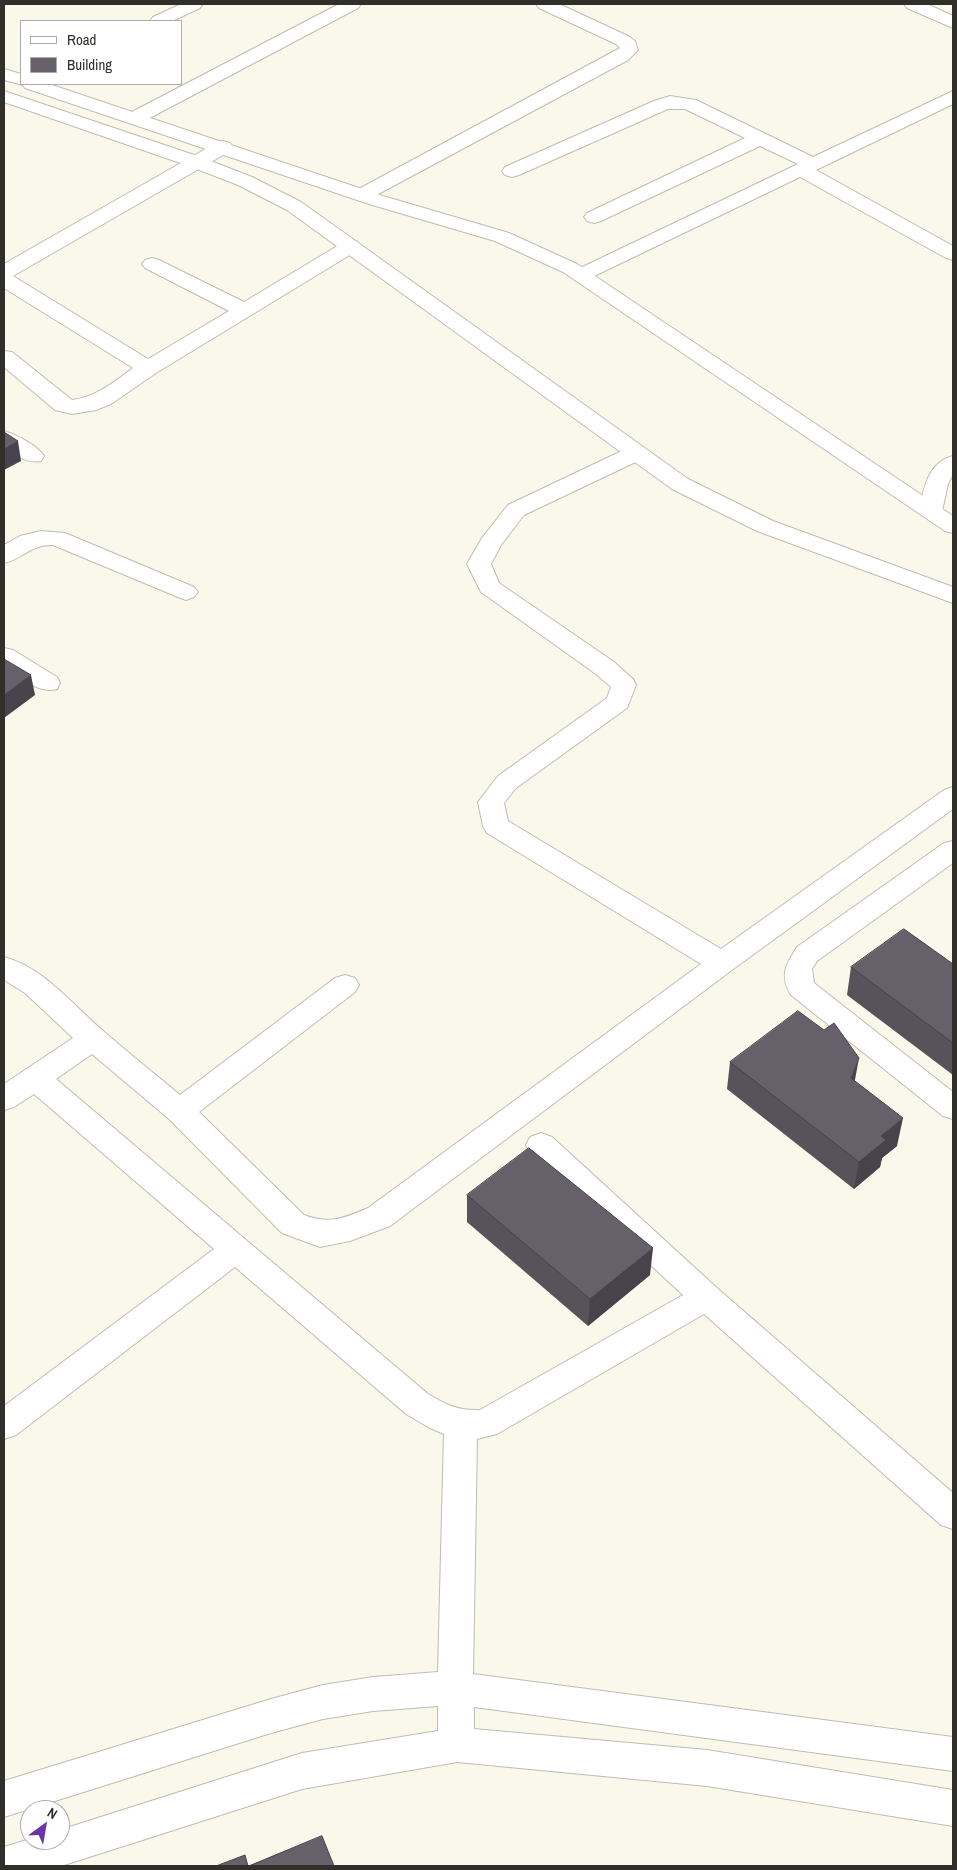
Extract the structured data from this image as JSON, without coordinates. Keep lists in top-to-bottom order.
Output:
{
  "legend": ["Road", "Building"],
  "north": "top right"
}
